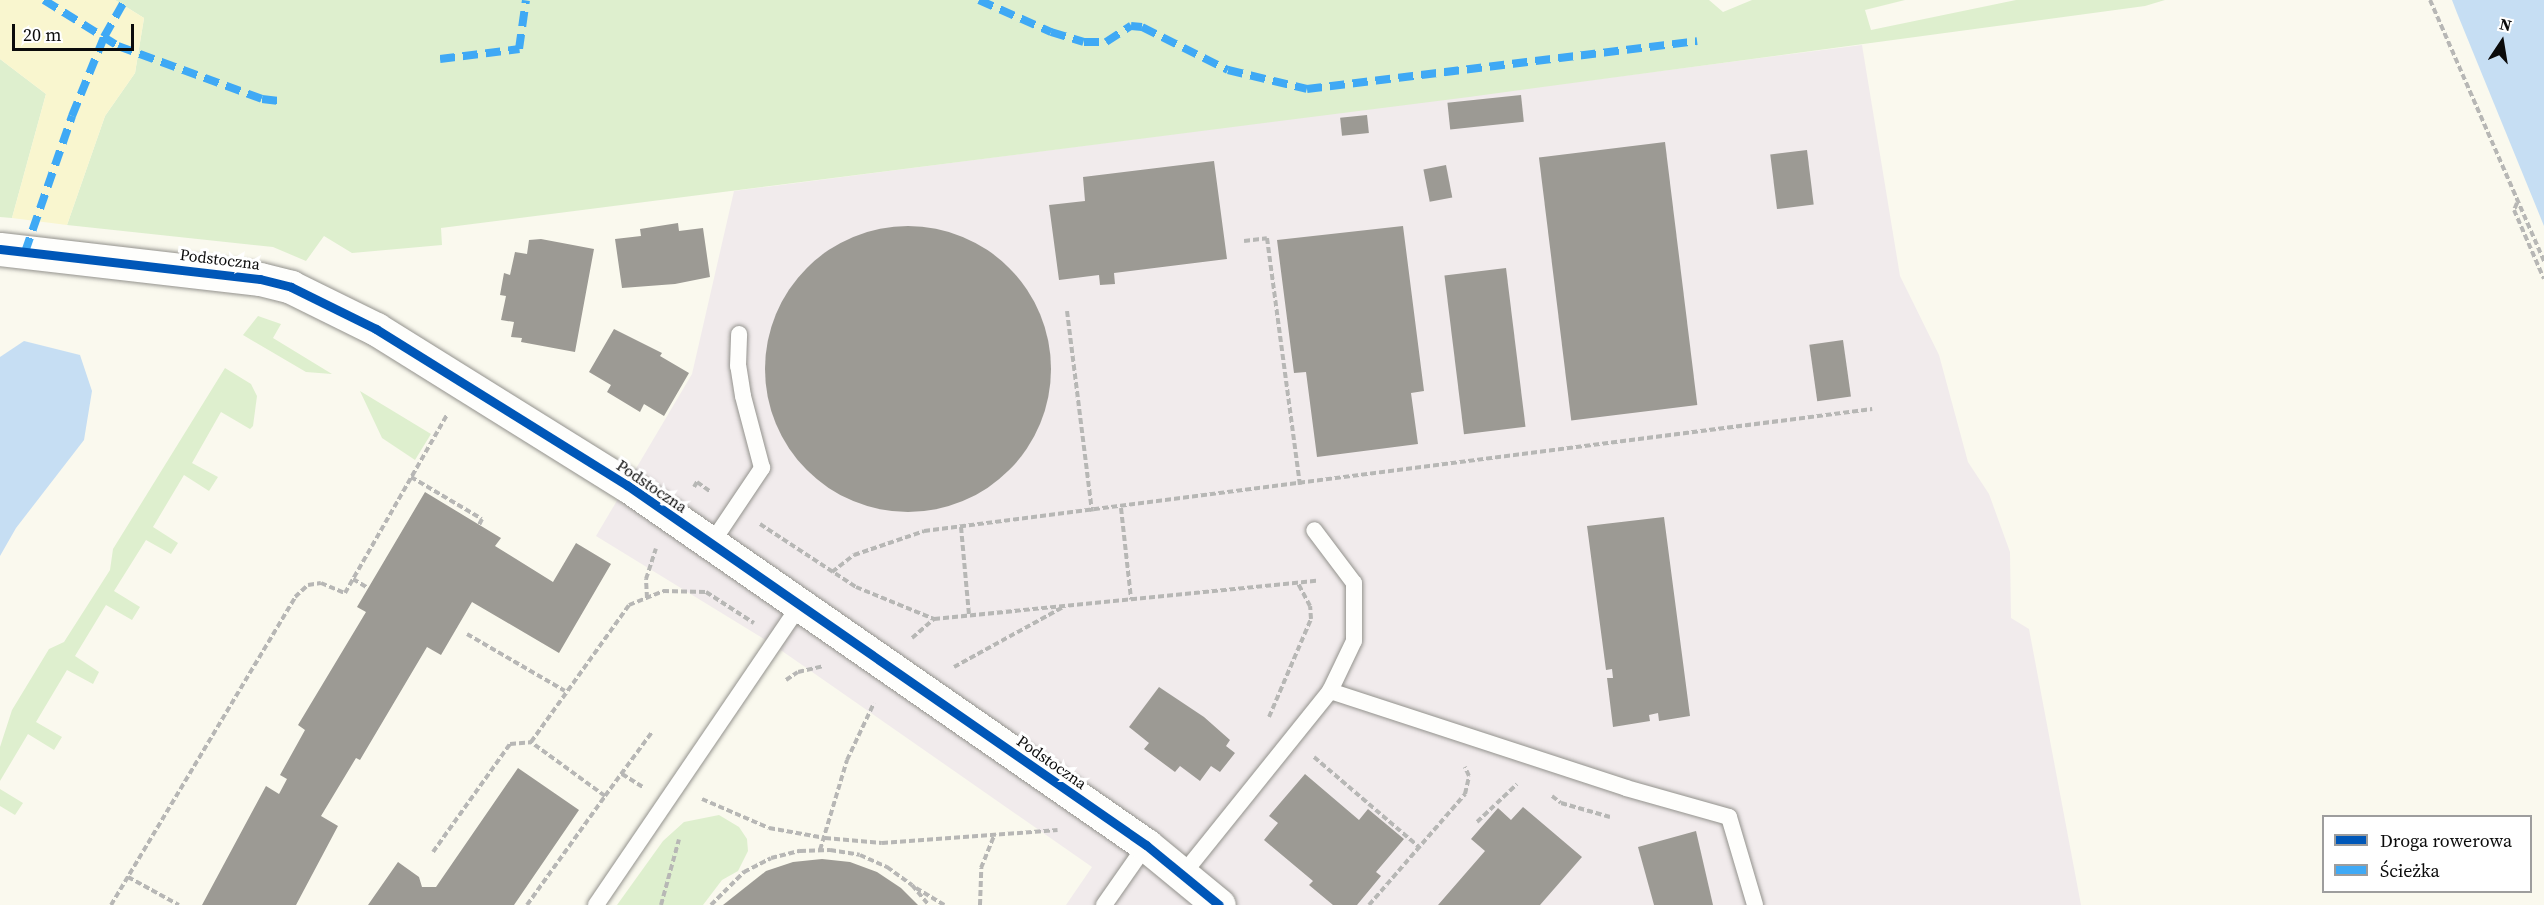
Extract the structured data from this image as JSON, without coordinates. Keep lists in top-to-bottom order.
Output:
{
  "streets": {
    "street": ["Podstoczna"]
  },
  "legend": ["Droga rowerowa", "Ścieżka"],
  "scale_bar": "20 m",
  "north": "top"
}
